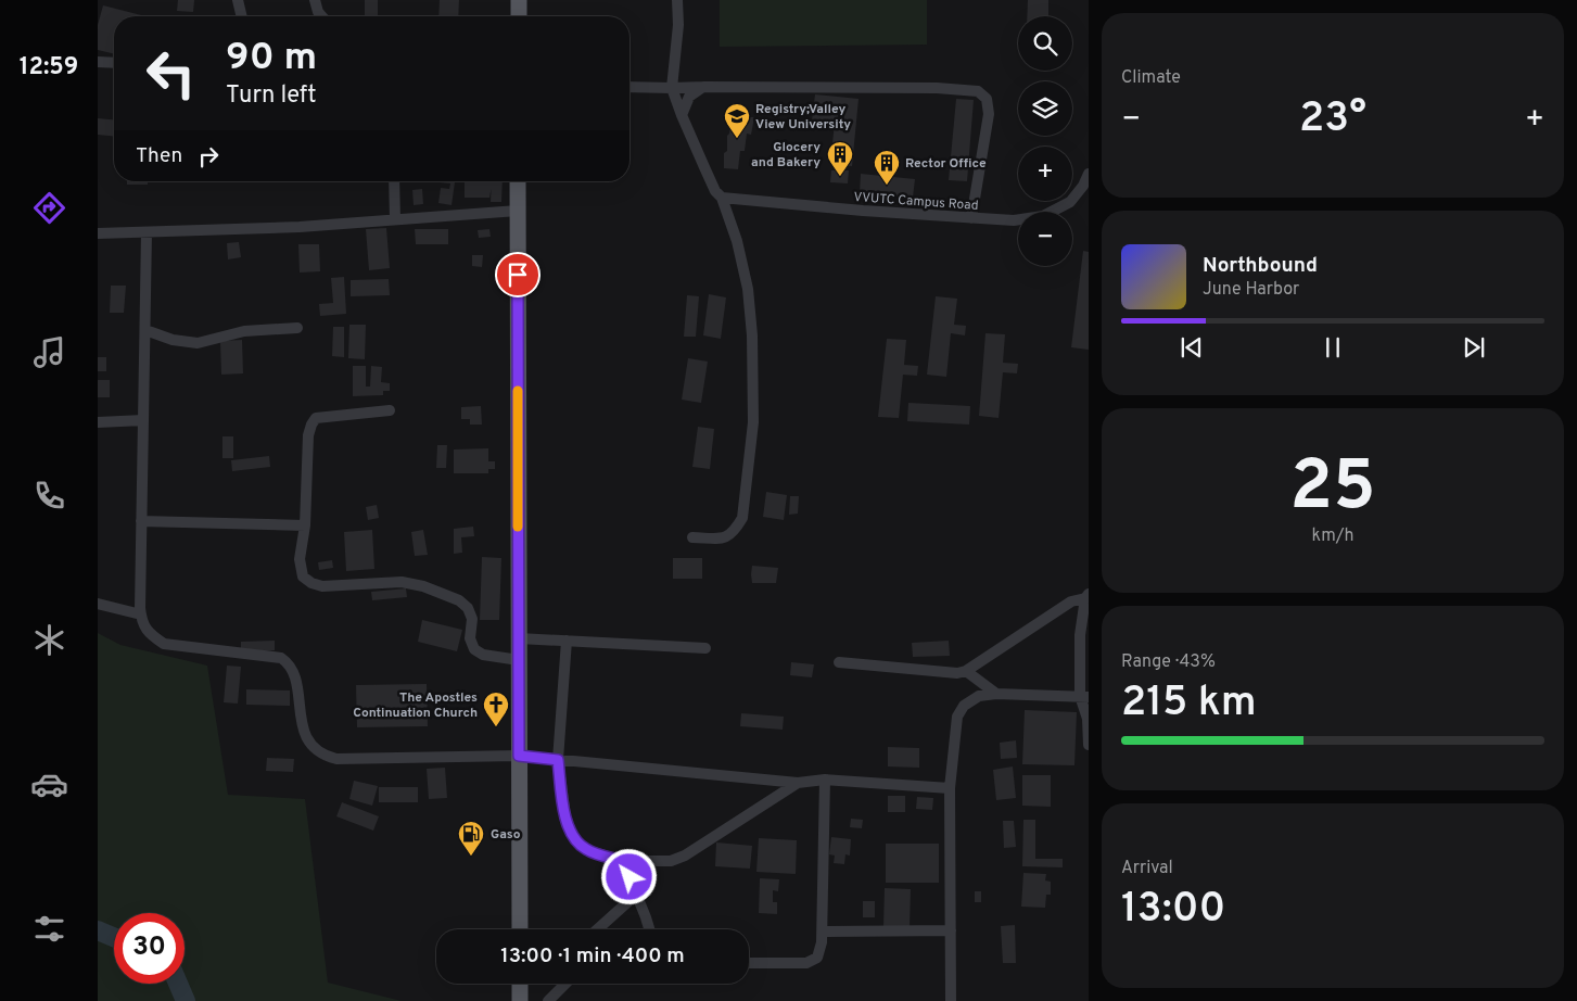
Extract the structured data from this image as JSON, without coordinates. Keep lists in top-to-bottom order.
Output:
{
  "streets": {
    "street": ["VVUTC Campus Road"]
  },
  "places": {
    "school or university": ["Registry;Valley View University"],
    "building": ["Glocery and Bakery", "Rector Office"],
    "church": ["The Apostles Continuation Church"],
    "fuel station": ["Gaso"]
  },
  "page": {
    "tabs": "12:59",
    "tile": [
      "Climate",
      ["25", "km/h"],
      ["Range · 43%", "215 km"],
      ["Arrival", "13:00"]
    ],
    "map_buttons": ["+", "−"],
    "turn": ["90 m", "Turn left"],
    "heat": ["−", "23°", "+"],
    "then": "Then",
    "song": ["Northbound", "June Harbor"],
    "limit": "30",
    "trip": "13:00 · 1 min · 400 m"
  }
}
